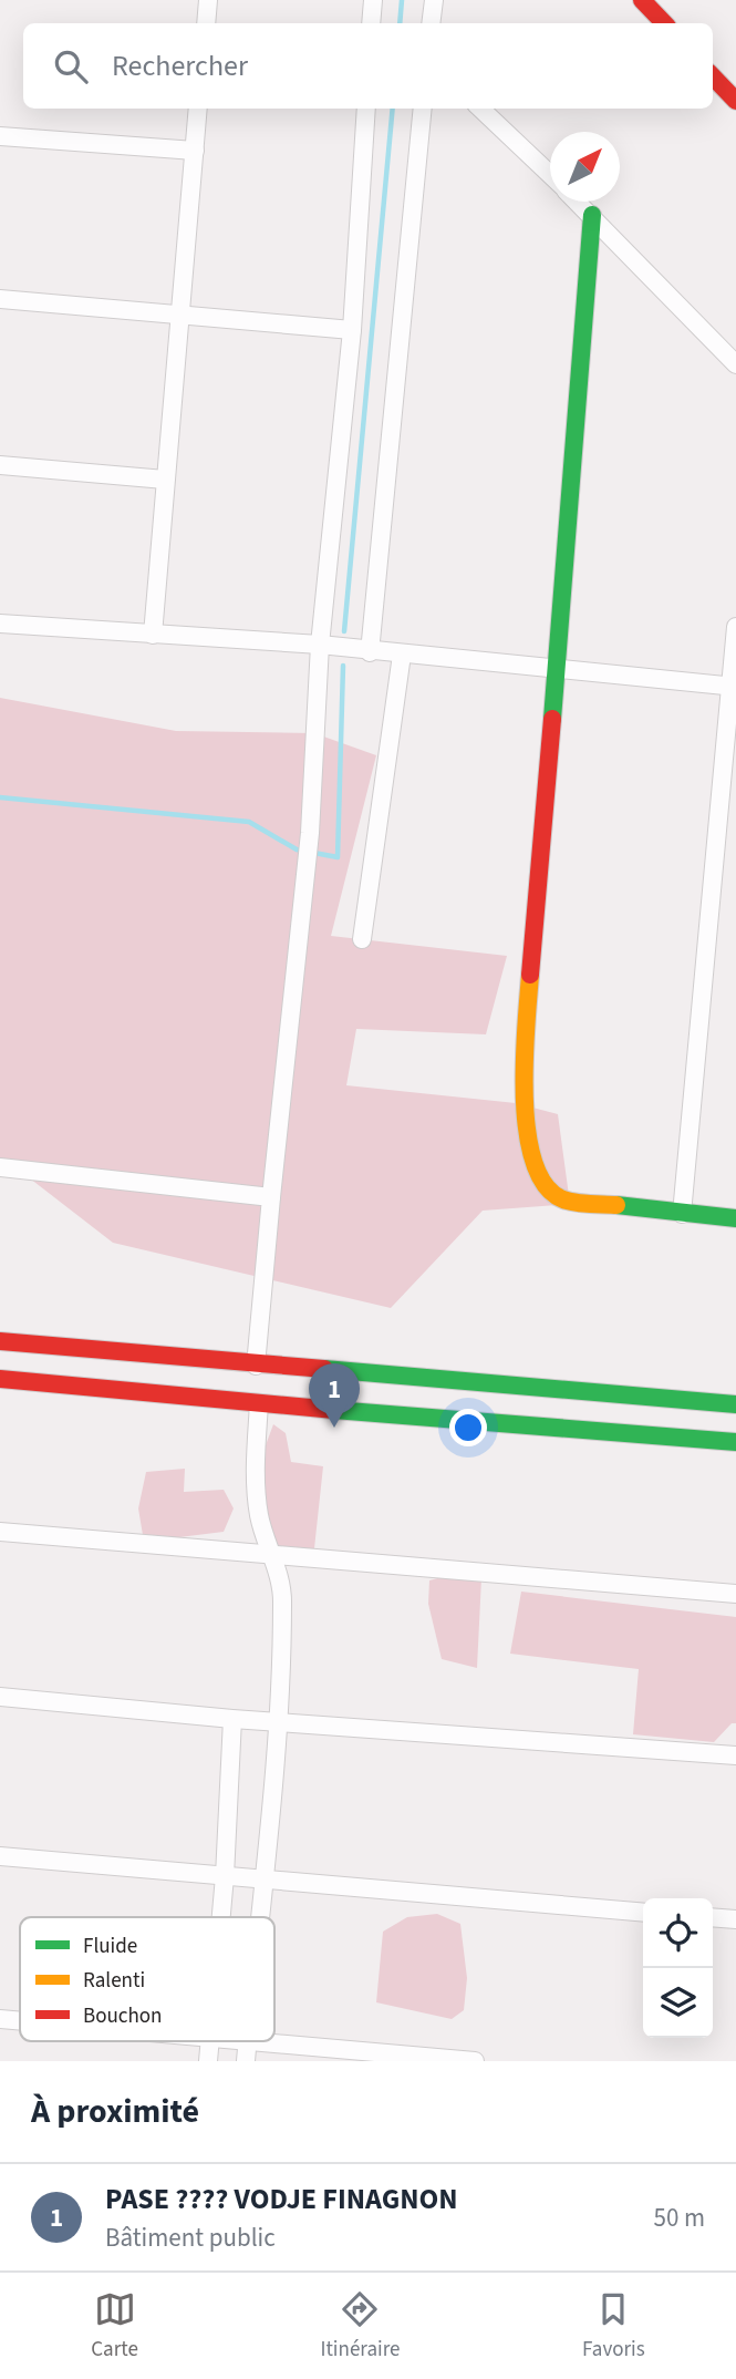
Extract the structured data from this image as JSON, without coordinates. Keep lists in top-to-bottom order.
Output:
{
  "legend": ["Fluide", "Ralenti", "Bouchon"],
  "north": "top right",
  "page": {
    "search": "Rechercher",
    "pins": "1",
    "heading": "À proximité",
    "list": [
      {
        "mark": "1",
        "name": "PASE ???? VODJE FINAGNON",
        "note": "Bâtiment public",
        "value": "50 m"
      }
    ],
    "nav": ["Carte", "Itinéraire", "Favoris"]
  }
}
